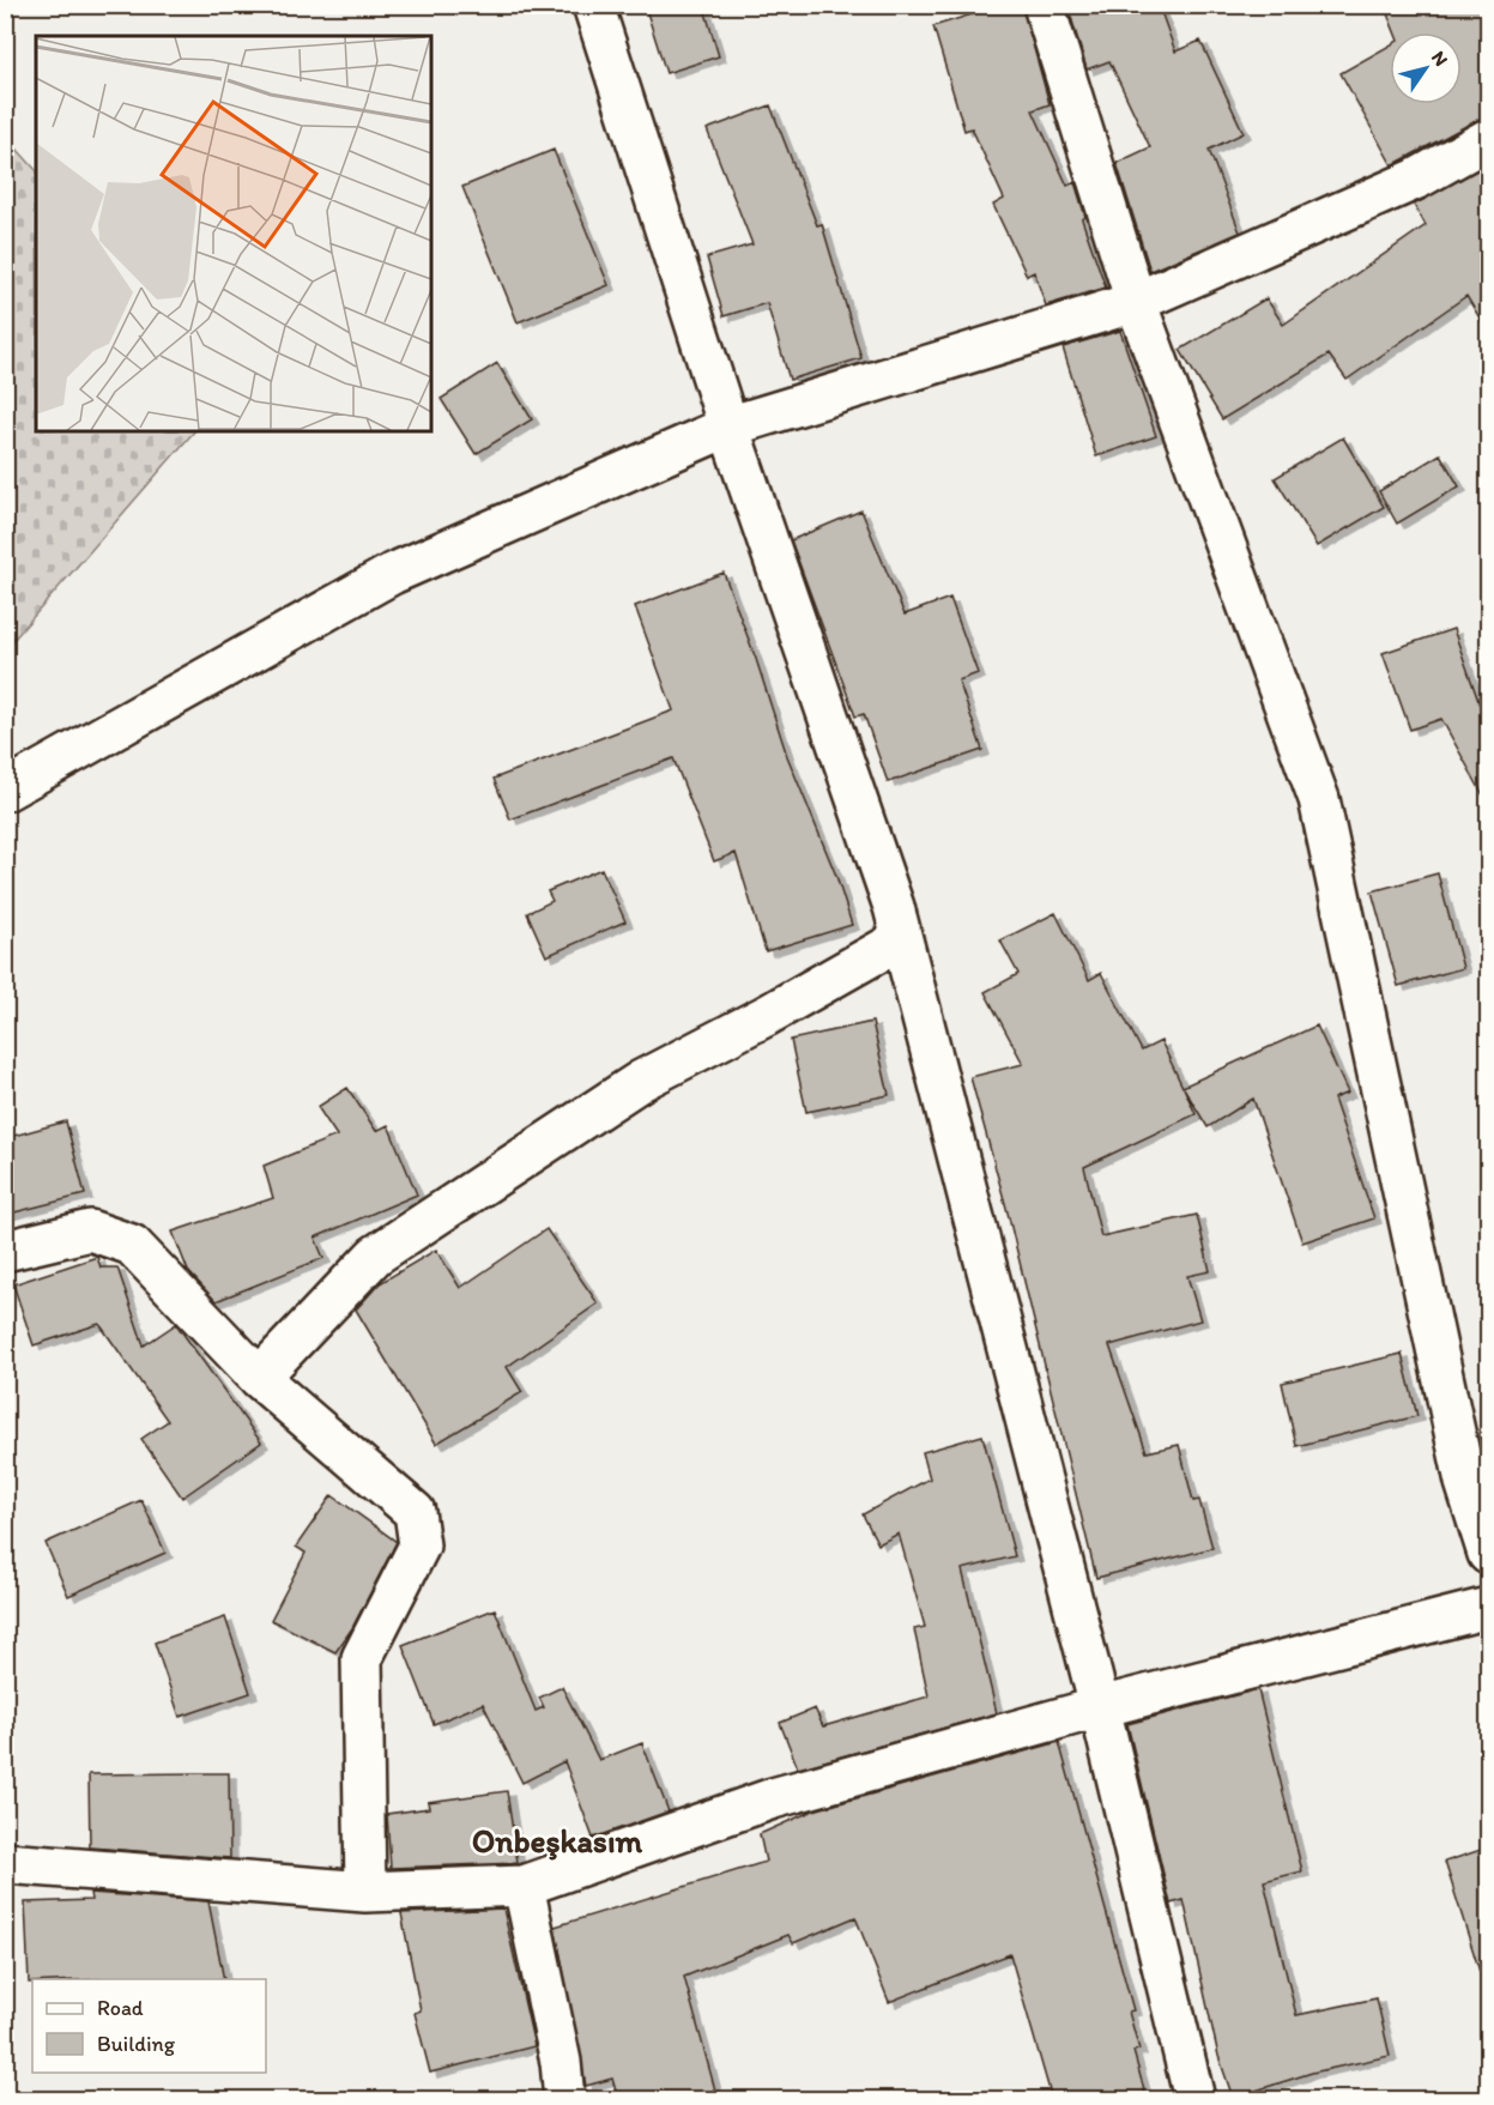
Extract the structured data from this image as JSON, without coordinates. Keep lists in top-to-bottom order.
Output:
{
  "districts": ["Onbeşkasım"],
  "legend": ["Road", "Building"],
  "north": "top right"
}
